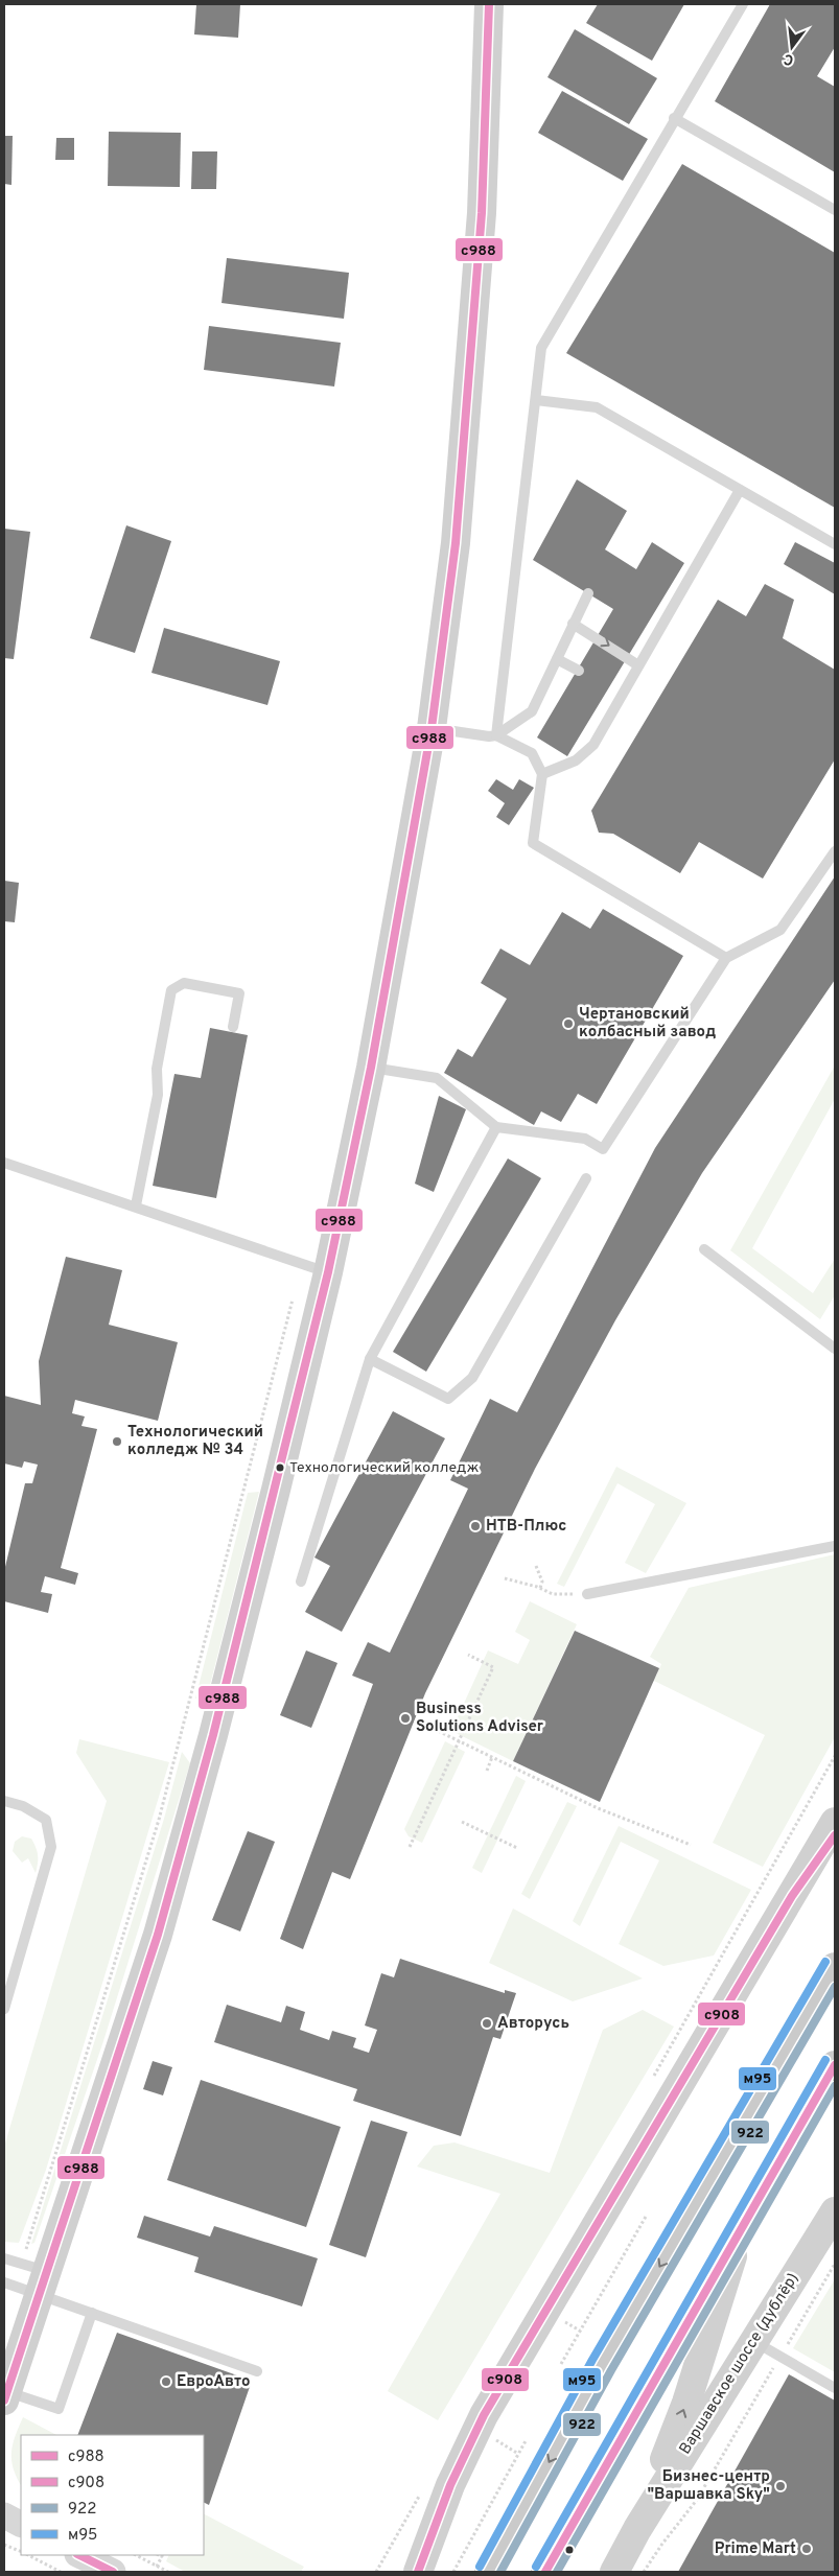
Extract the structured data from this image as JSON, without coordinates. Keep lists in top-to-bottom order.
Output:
{
  "streets": {
    "main road": ["Варшавское шоссе (дублёр)"]
  },
  "places": [
    "Чертановский колбасный завод",
    "Технологический колледж № 34",
    "Технологический колледж",
    "НТВ-Плюс",
    "Business Solutions Adviser",
    "Авторусь",
    "ЕвроАвто",
    "Бизнес-центр \"Варшавка Sky\"",
    "Prime Mart"
  ],
  "lines": [
    "transit line с988",
    "transit line с908",
    "transit line м95",
    "transit line 922"
  ],
  "legend": [
    "с988",
    "с908",
    "922",
    "м95"
  ],
  "north": "bottom"
}
